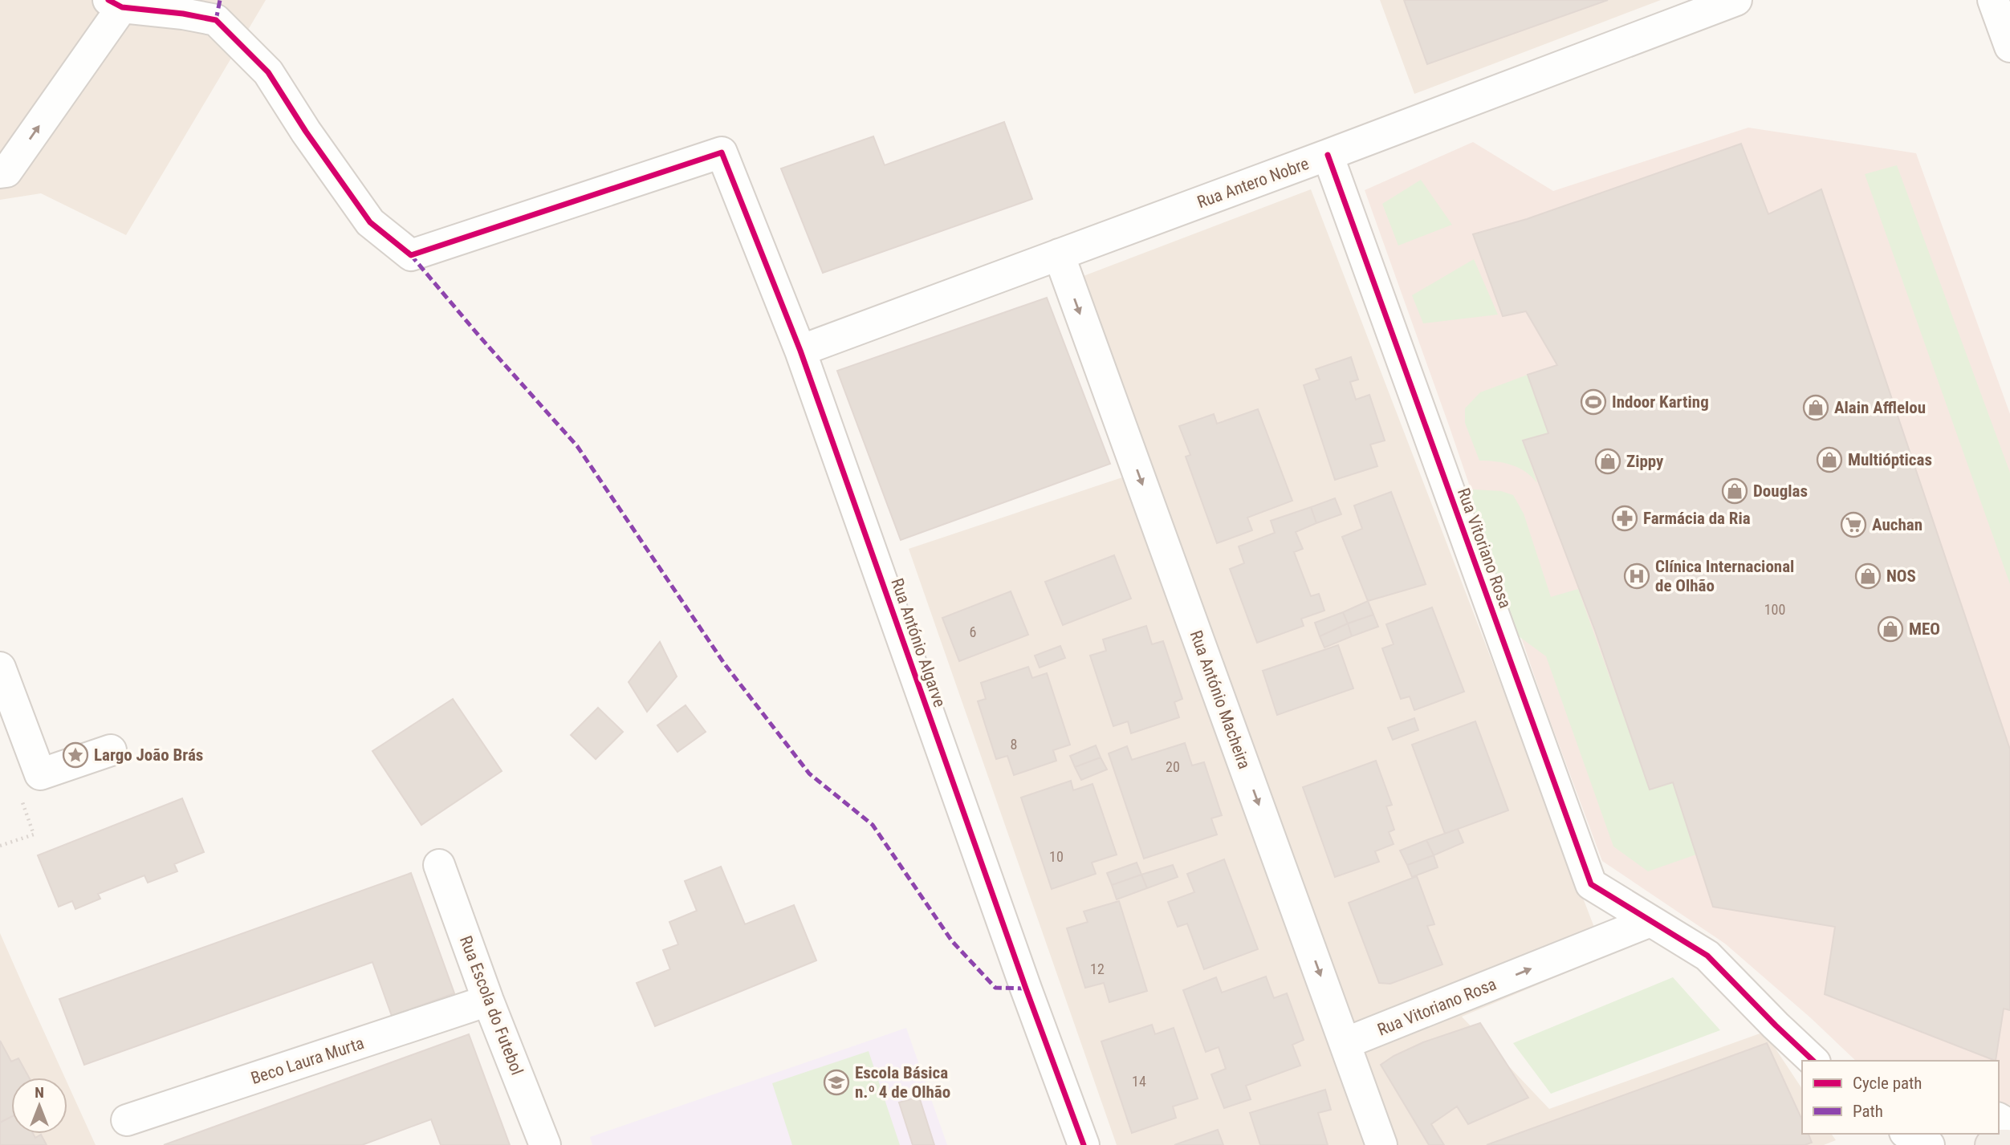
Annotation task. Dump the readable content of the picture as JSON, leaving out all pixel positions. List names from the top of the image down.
{
  "streets": {
    "street": [
      "Rua Antero Nobre",
      "Rua Vitoriano Rosa",
      "Rua António Algarve",
      "Rua António Macheira",
      "Rua Escola do Futebol",
      "Beco Laura Murta"
    ]
  },
  "crossings": [
    ["Rua Antero Nobre", "Rua Vitoriano Rosa"],
    ["Rua Antero Nobre", "Rua António Algarve"],
    ["Rua Antero Nobre", "Rua António Macheira"],
    ["Rua Vitoriano Rosa", "Rua António Macheira"],
    ["Rua Escola do Futebol", "Beco Laura Murta"]
  ],
  "one_way": ["Rua António Macheira"],
  "places": {
    "sports": ["Indoor Karting"],
    "shop": [
      "Alain Afflelou",
      "Multiópticas",
      "Zippy",
      "Douglas",
      "NOS",
      "MEO"
    ],
    "pharmacy": ["Farmácia da Ria"],
    "supermarket": ["Auchan"],
    "hospital": ["Clínica Internacional de Olhão"],
    "place": ["Largo João Brás"],
    "school or university": ["Escola Básica n.º 4 de Olhão"]
  },
  "house_numbers": [
    "100",
    "6",
    "8",
    "20",
    "10",
    "12",
    "14"
  ],
  "legend": ["Cycle path", "Path"],
  "north": "top"
}
